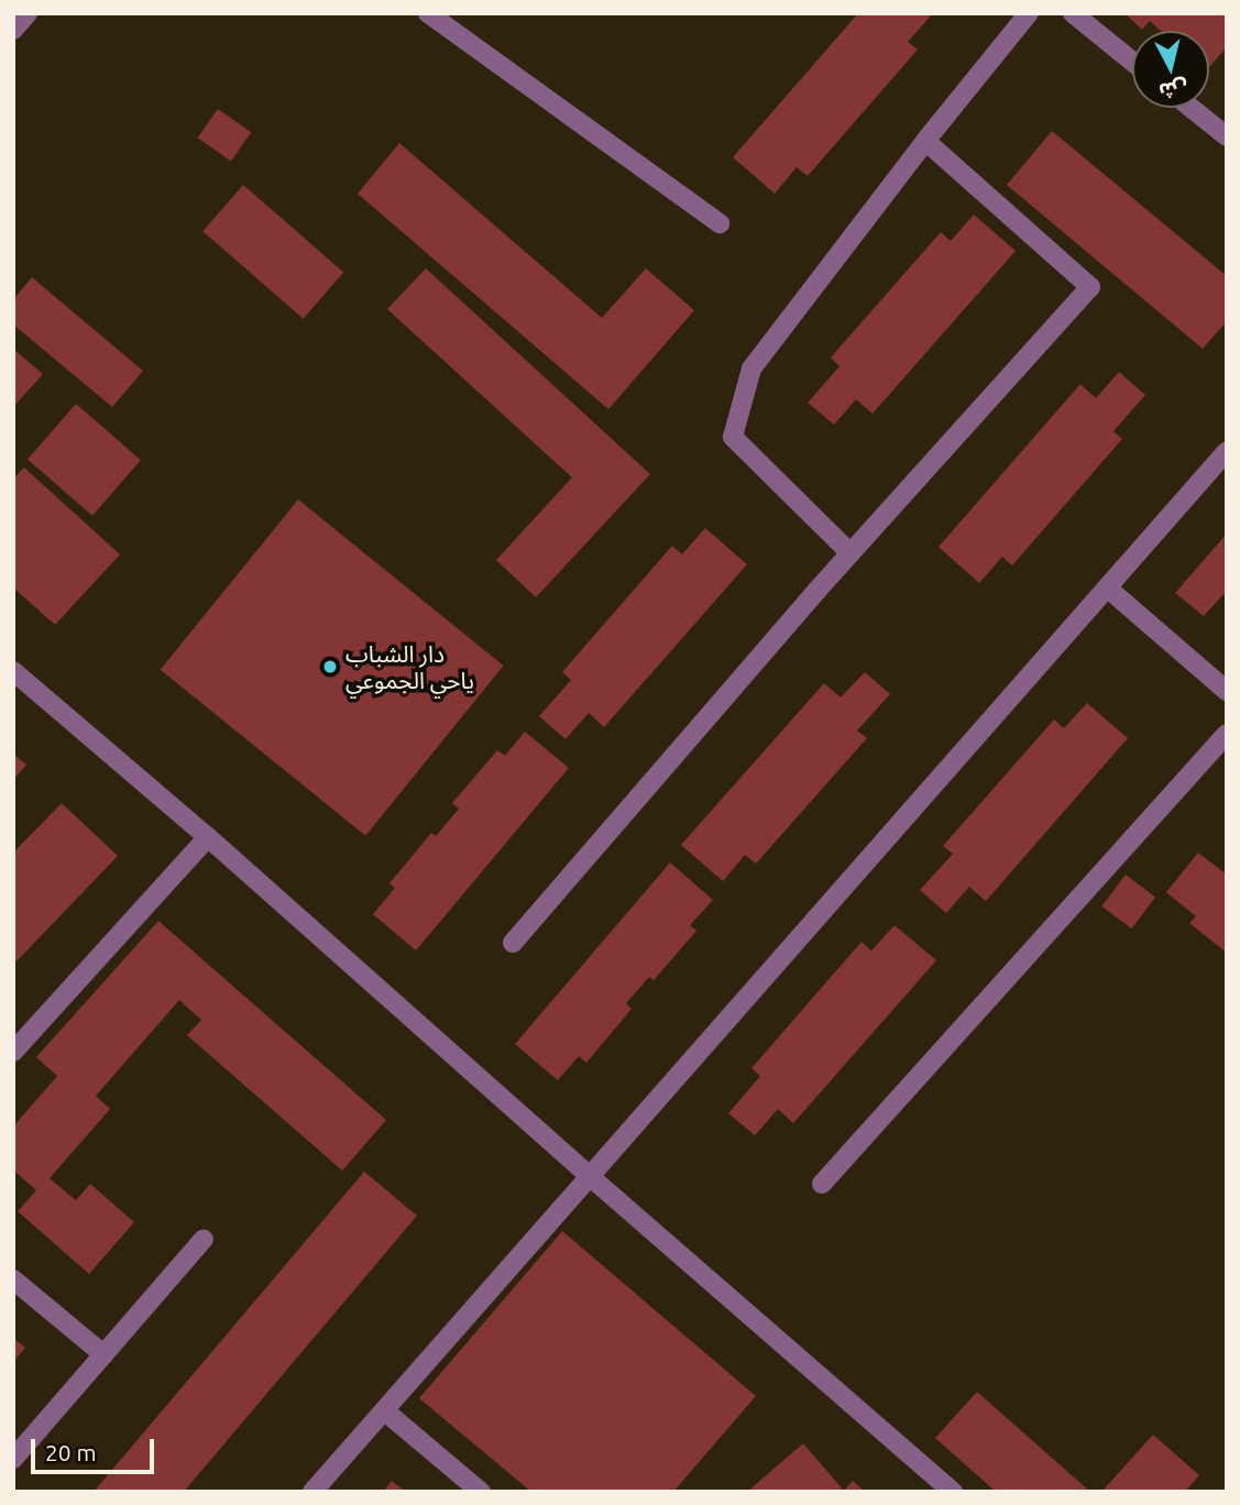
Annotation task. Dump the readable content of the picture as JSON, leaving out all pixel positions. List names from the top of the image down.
{
  "places": ["دار الشباب ياحي الجموعي"],
  "scale_bar": "20 m",
  "north": "bottom"
}
